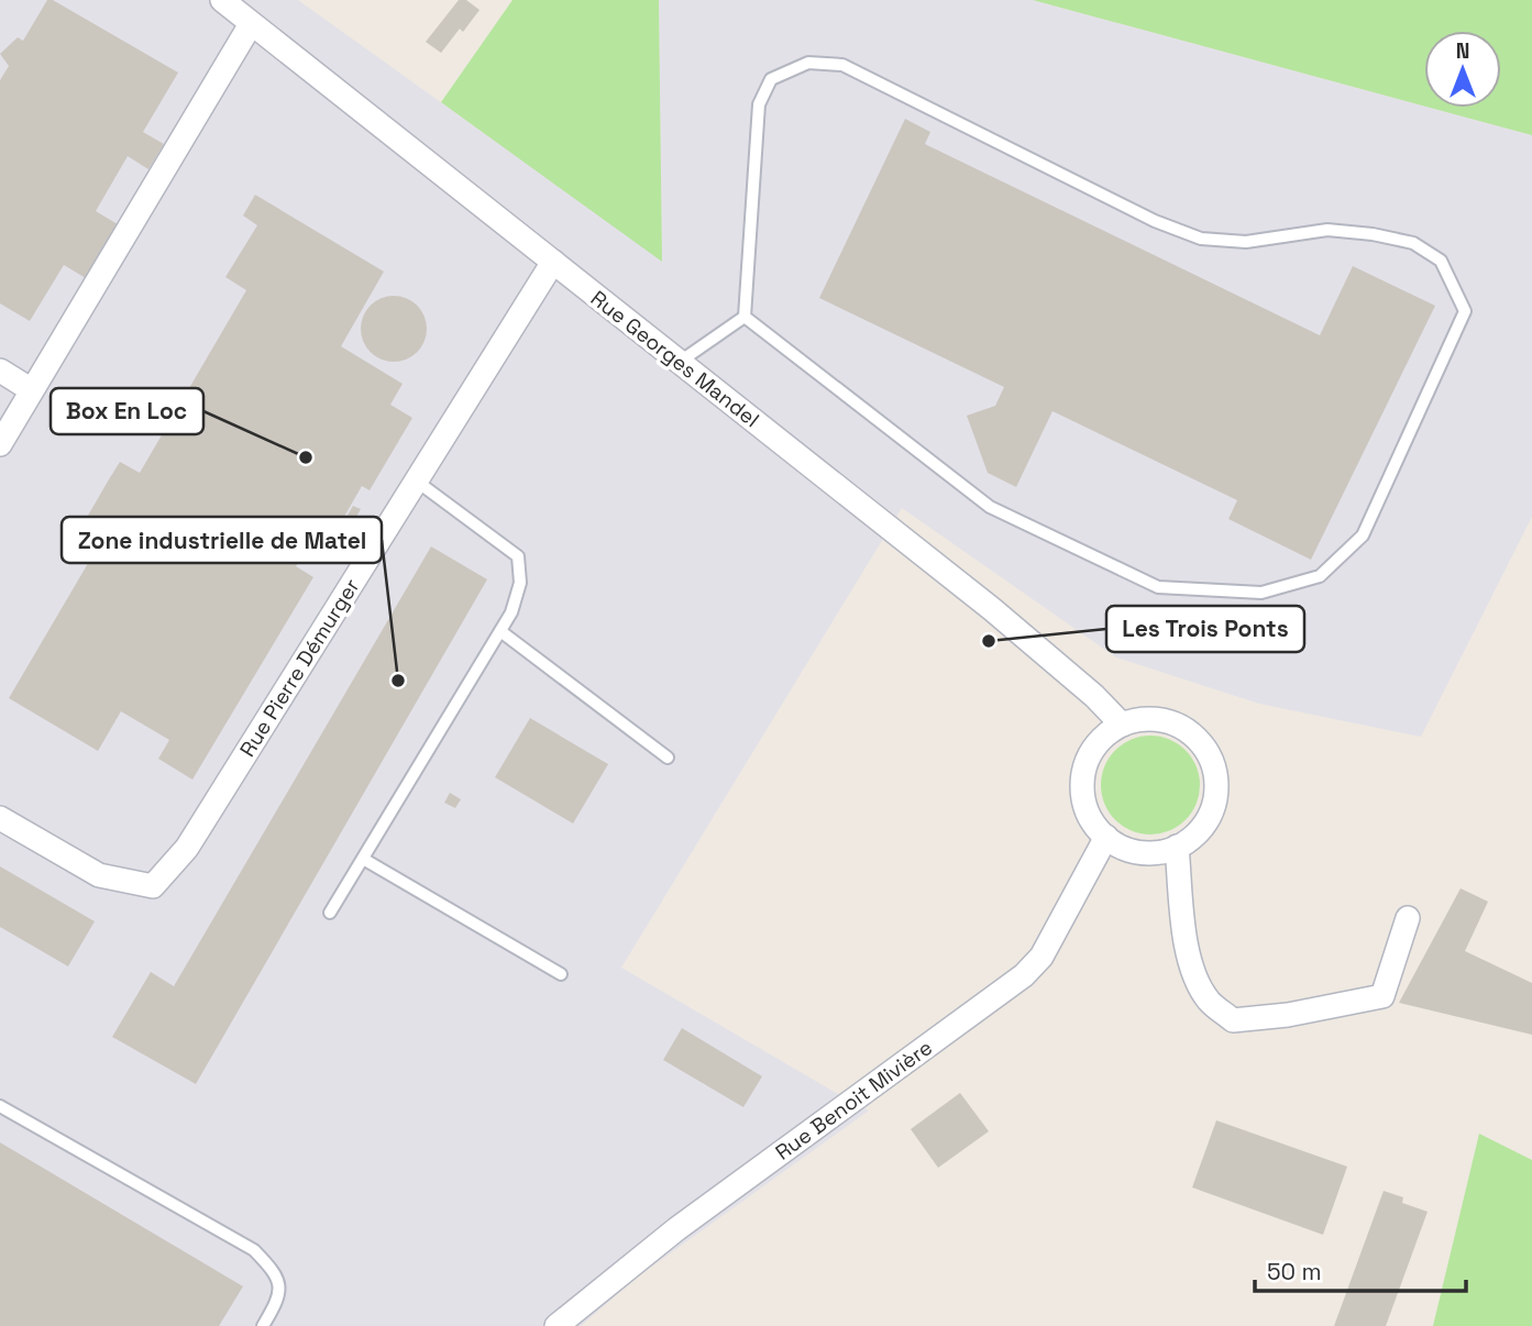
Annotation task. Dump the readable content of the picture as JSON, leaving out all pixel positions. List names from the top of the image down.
{
  "streets": {
    "street": ["Rue Georges Mandel", "Rue Pierre Démurger", "Rue Benoit Mivière"]
  },
  "crossings": [
    ["Rue Georges Mandel", "Rue Pierre Démurger"],
    ["Rue Georges Mandel", "Rue Benoit Mivière"]
  ],
  "places": ["Box En Loc", "Les Trois Ponts", "Zone industrielle de Matel"],
  "scale_bar": "50 m",
  "north": "top"
}
